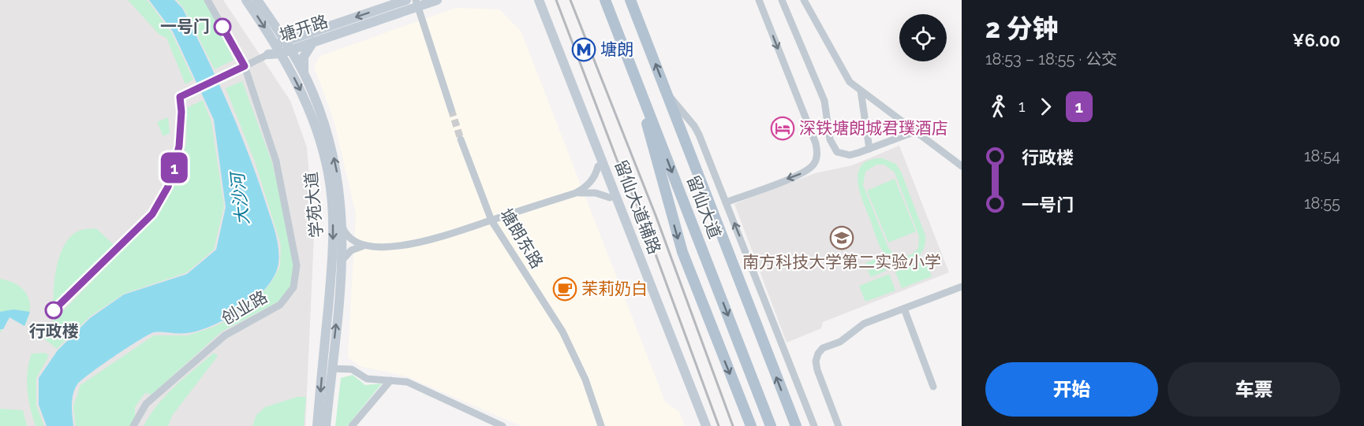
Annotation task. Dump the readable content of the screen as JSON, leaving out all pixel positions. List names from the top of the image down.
{
  "streets": {
    "main road": [
      "塘开路",
      "学苑大道",
      "留仙大道辅路",
      "留仙大道"
    ],
    "street": ["塘朗东路", "创业路"]
  },
  "crossings": [
    ["塘开路", "学苑大道"]
  ],
  "water": ["大沙河"],
  "places": {
    "other": ["一号门", "行政楼"],
    "metro station": ["塘朗"],
    "hotel": ["深铁塘朗城君璞酒店"],
    "school or university": ["南方科技大学第二实验小学"],
    "cafe": ["茉莉奶白"]
  },
  "lines": ["bus line 1"],
  "page": {
    "on_map": "1",
    "heading": ["2 分钟", "18:53 – 18:55 · 公交", "¥6.00"],
    "legs": ["1", "1"],
    "list": [
      {
        "name": "行政楼",
        "value": "18:54"
      },
      {
        "name": "一号门",
        "value": "18:55"
      }
    ],
    "buttons": ["开始", "车票"]
  }
}
